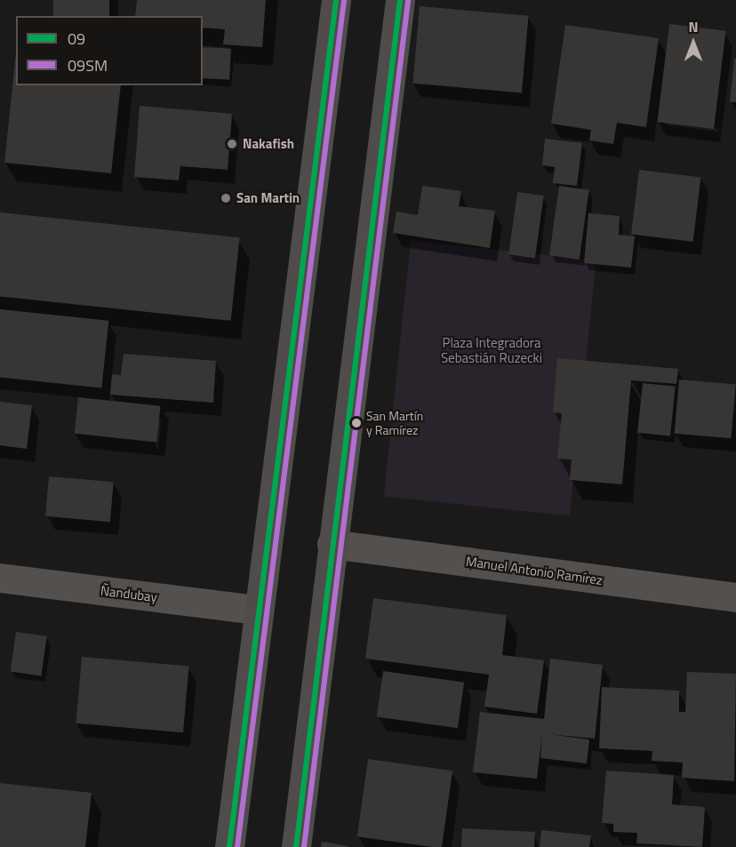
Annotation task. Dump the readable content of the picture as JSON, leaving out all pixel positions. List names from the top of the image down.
{
  "streets": {
    "street": ["Manuel Antonio Ramírez", "Ñandubay"]
  },
  "parks": ["Plaza Integradora Sebastián Ruzecki"],
  "places": ["Nakafish", "San Martin", "San Martín y Ramírez"],
  "lines": ["transit line 09", "transit line 09SM"],
  "legend": ["09", "09SM"],
  "north": "top"
}
